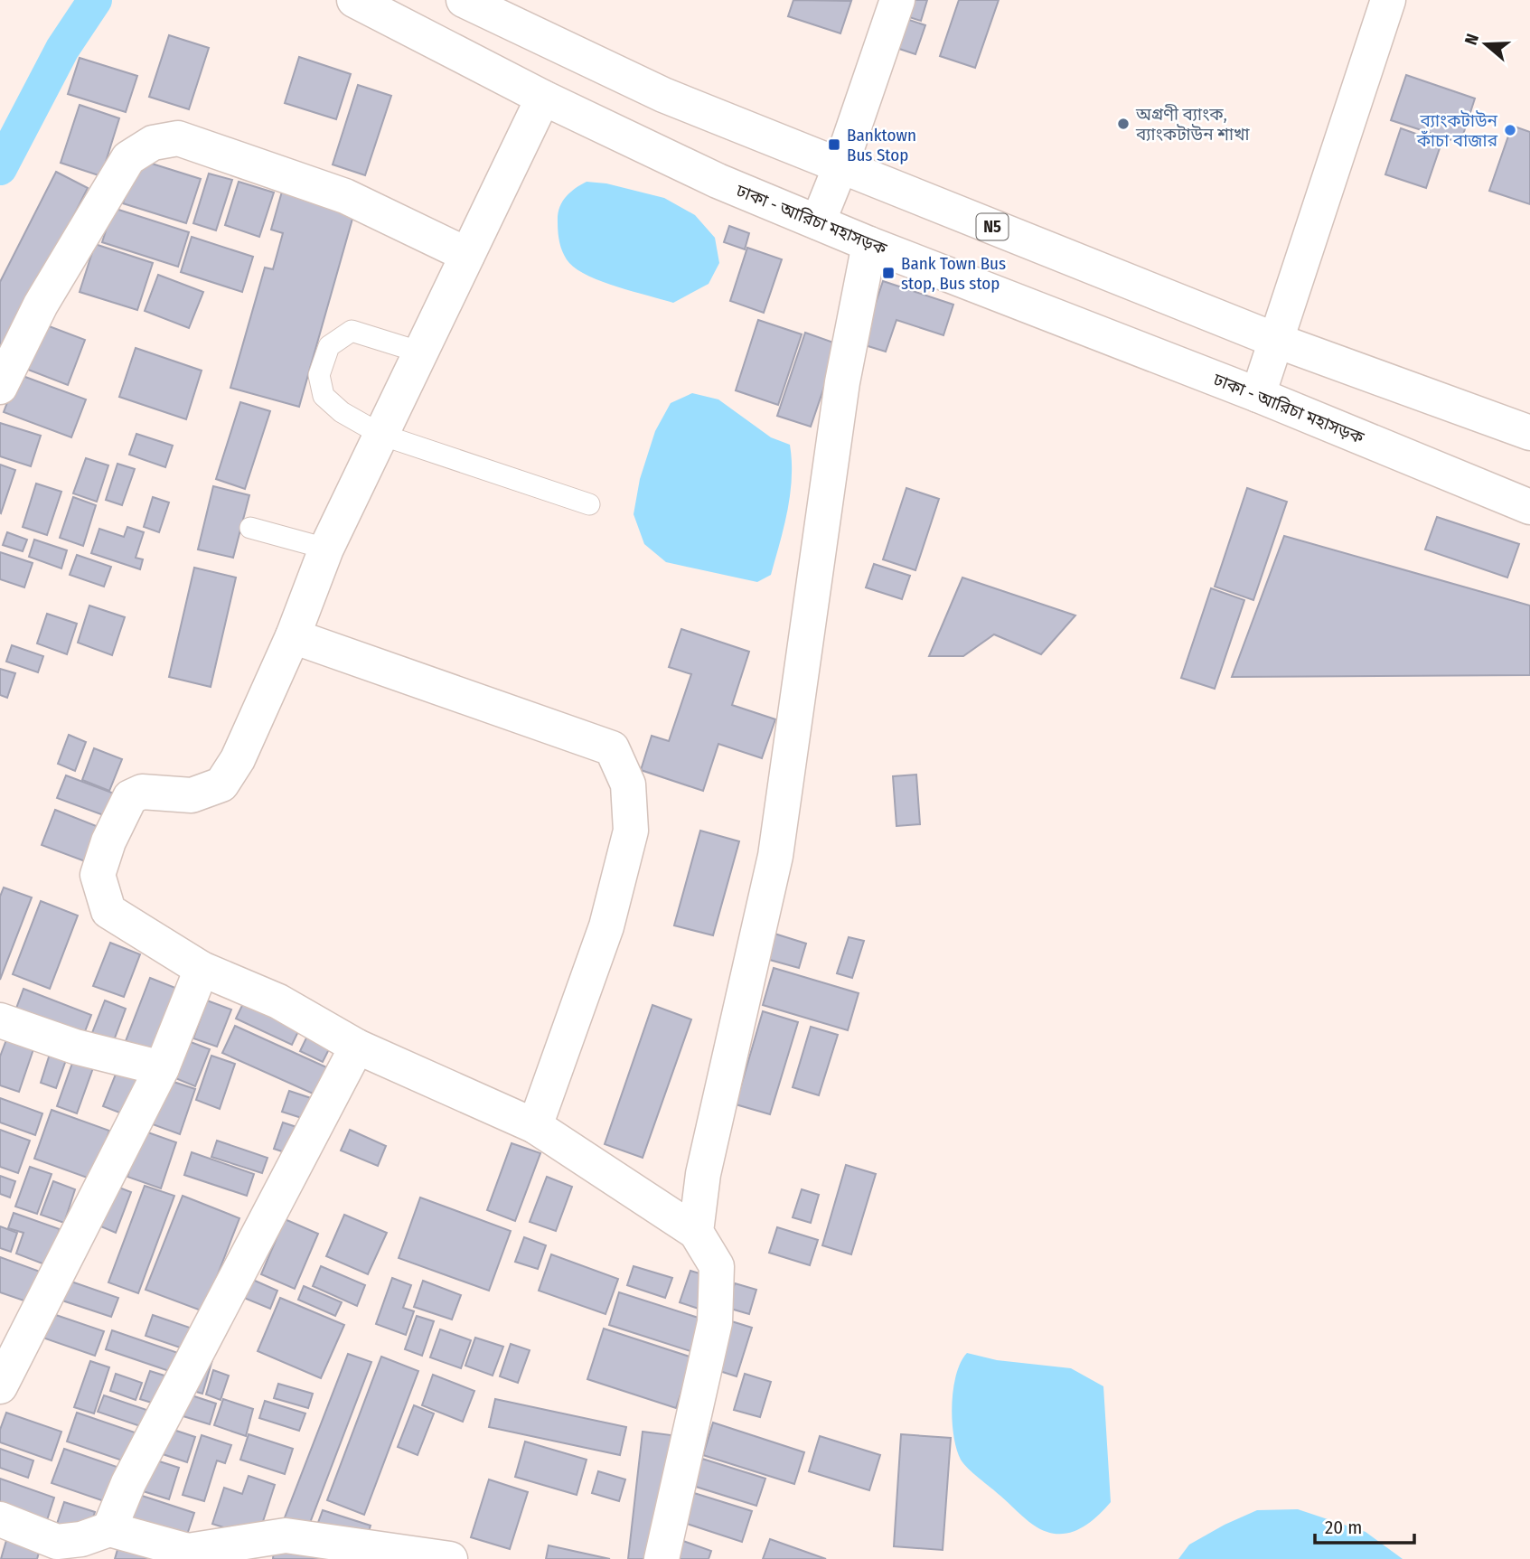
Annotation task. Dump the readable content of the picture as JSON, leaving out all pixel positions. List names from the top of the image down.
{
  "streets": {
    "main road": ["ঢাকা - আরিচা মহাসড়ক", "N5"]
  },
  "places": {
    "other": ["অগ্রণী ব্যাংক, ব্যাংকটাউন শাখা", "ব্যাংকটাউন কাঁচা বাজার"],
    "transit": ["Banktown Bus Stop", "Bank Town Bus stop, Bus stop"]
  },
  "scale_bar": "20 m",
  "north": "left"
}
